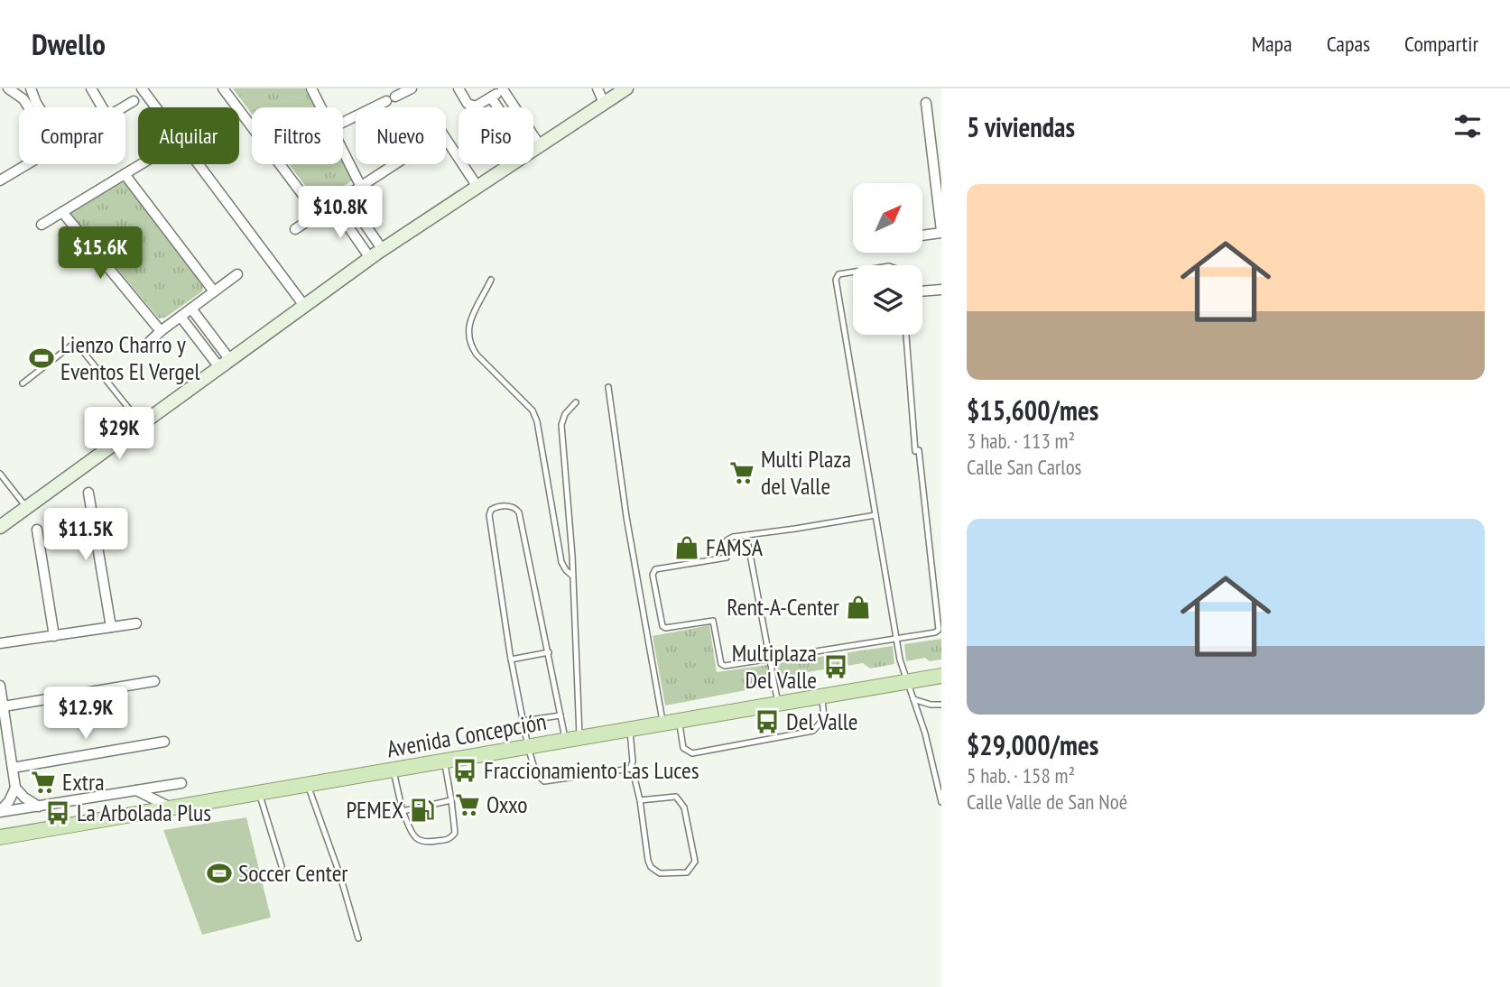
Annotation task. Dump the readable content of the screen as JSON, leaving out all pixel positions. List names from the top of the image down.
{
  "streets": {
    "main road": ["Avenida Concepción"]
  },
  "places": {
    "sports": ["Lienzo Charro y Eventos El Vergel", "Soccer Center"],
    "supermarket": ["Multi Plaza del Valle", "Extra", "Oxxo"],
    "shop": ["FAMSA", "Rent-A-Center"],
    "bus stop": [
      "Multiplaza Del Valle",
      "Del Valle",
      "Fraccionamiento Las Luces",
      "La Arbolada Plus"
    ],
    "fuel station": ["PEMEX"]
  },
  "north": "top right",
  "page": {
    "header": "Dwello",
    "nav": ["Mapa", "Capas", "Compartir"],
    "heading": "5 viviendas",
    "chip": [
      "Comprar",
      "Alquilar",
      "Filtros",
      "Nuevo",
      "Piso"
    ],
    "list": [
      {
        "name": "$15,600/mes",
        "note": "3 hab. · 113 m² · Calle San Carlos"
      },
      {
        "name": "$29,000/mes",
        "note": "5 hab. · 158 m² · Calle Valle de San Noé"
      }
    ],
    "price": [
      "$10.8K",
      "$15.6K",
      "$29K",
      "$11.5K",
      "$12.9K"
    ]
  }
}
